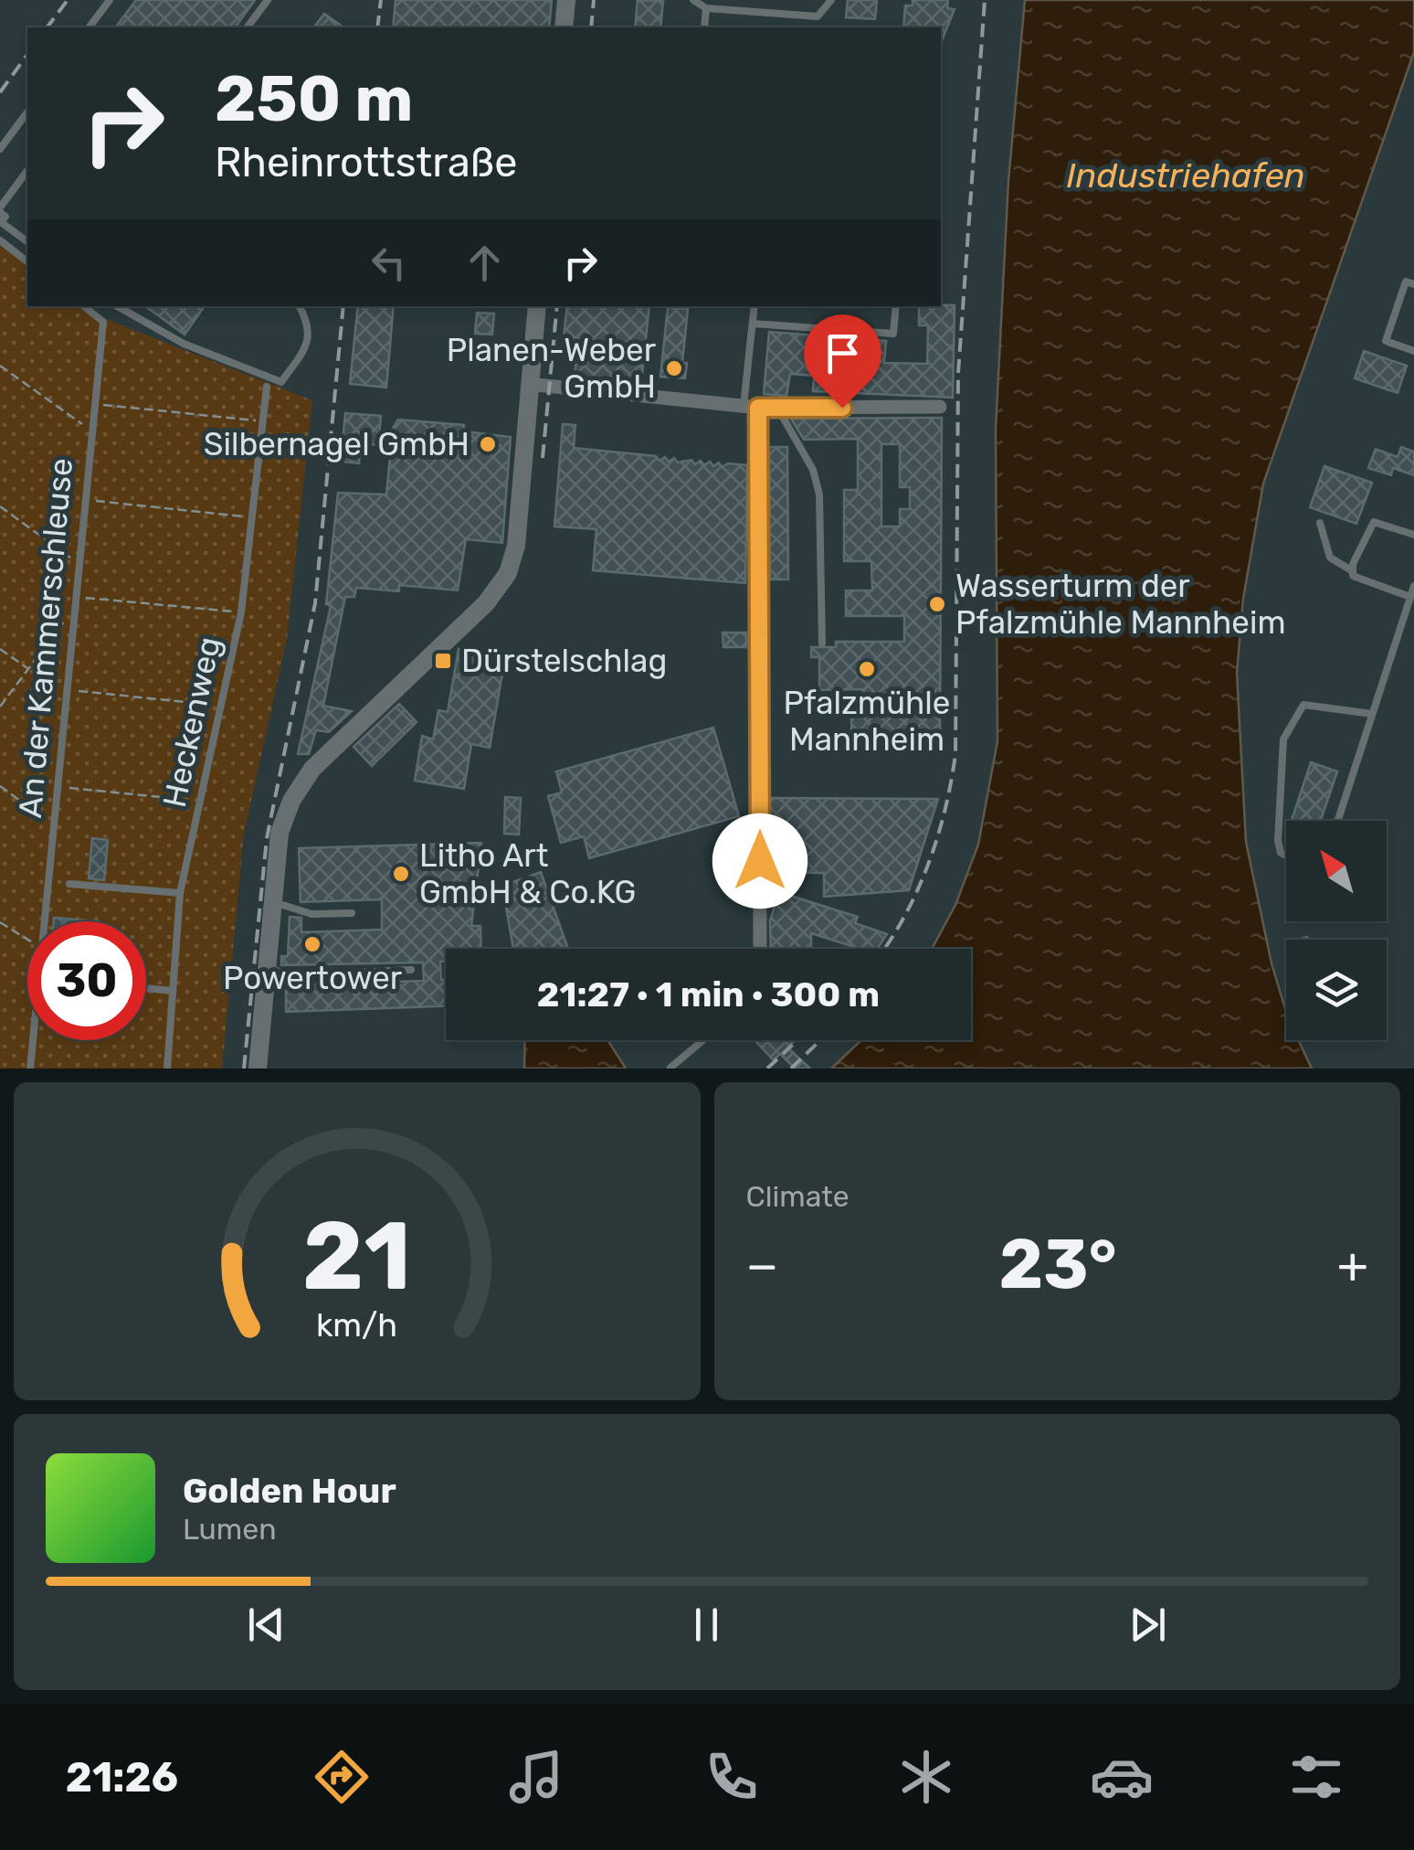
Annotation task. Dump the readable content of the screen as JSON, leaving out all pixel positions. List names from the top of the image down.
{
  "streets": {
    "lane": ["An der Kammerschleuse", "Heckenweg"]
  },
  "water": ["Industriehafen"],
  "places": {
    "other": [
      "Planen-Weber GmbH",
      "Silbernagel GmbH",
      "Wasserturm der Pfalzmühle Mannheim",
      "Pfalzmühle Mannheim",
      "Litho Art GmbH & Co.KG",
      "Powertower"
    ],
    "transit": ["Dürstelschlag"]
  },
  "north": "top left",
  "page": {
    "turn": ["250 m", "Rheinrottstraße"],
    "limit": "30",
    "trip": "21:27 · 1 min · 300 m",
    "tile": "Climate",
    "heat": ["−", "23°", "+"],
    "song": ["Golden Hour", "Lumen"],
    "tabs": "21:26",
    "gauge": ["21", "km/h"]
  }
}
